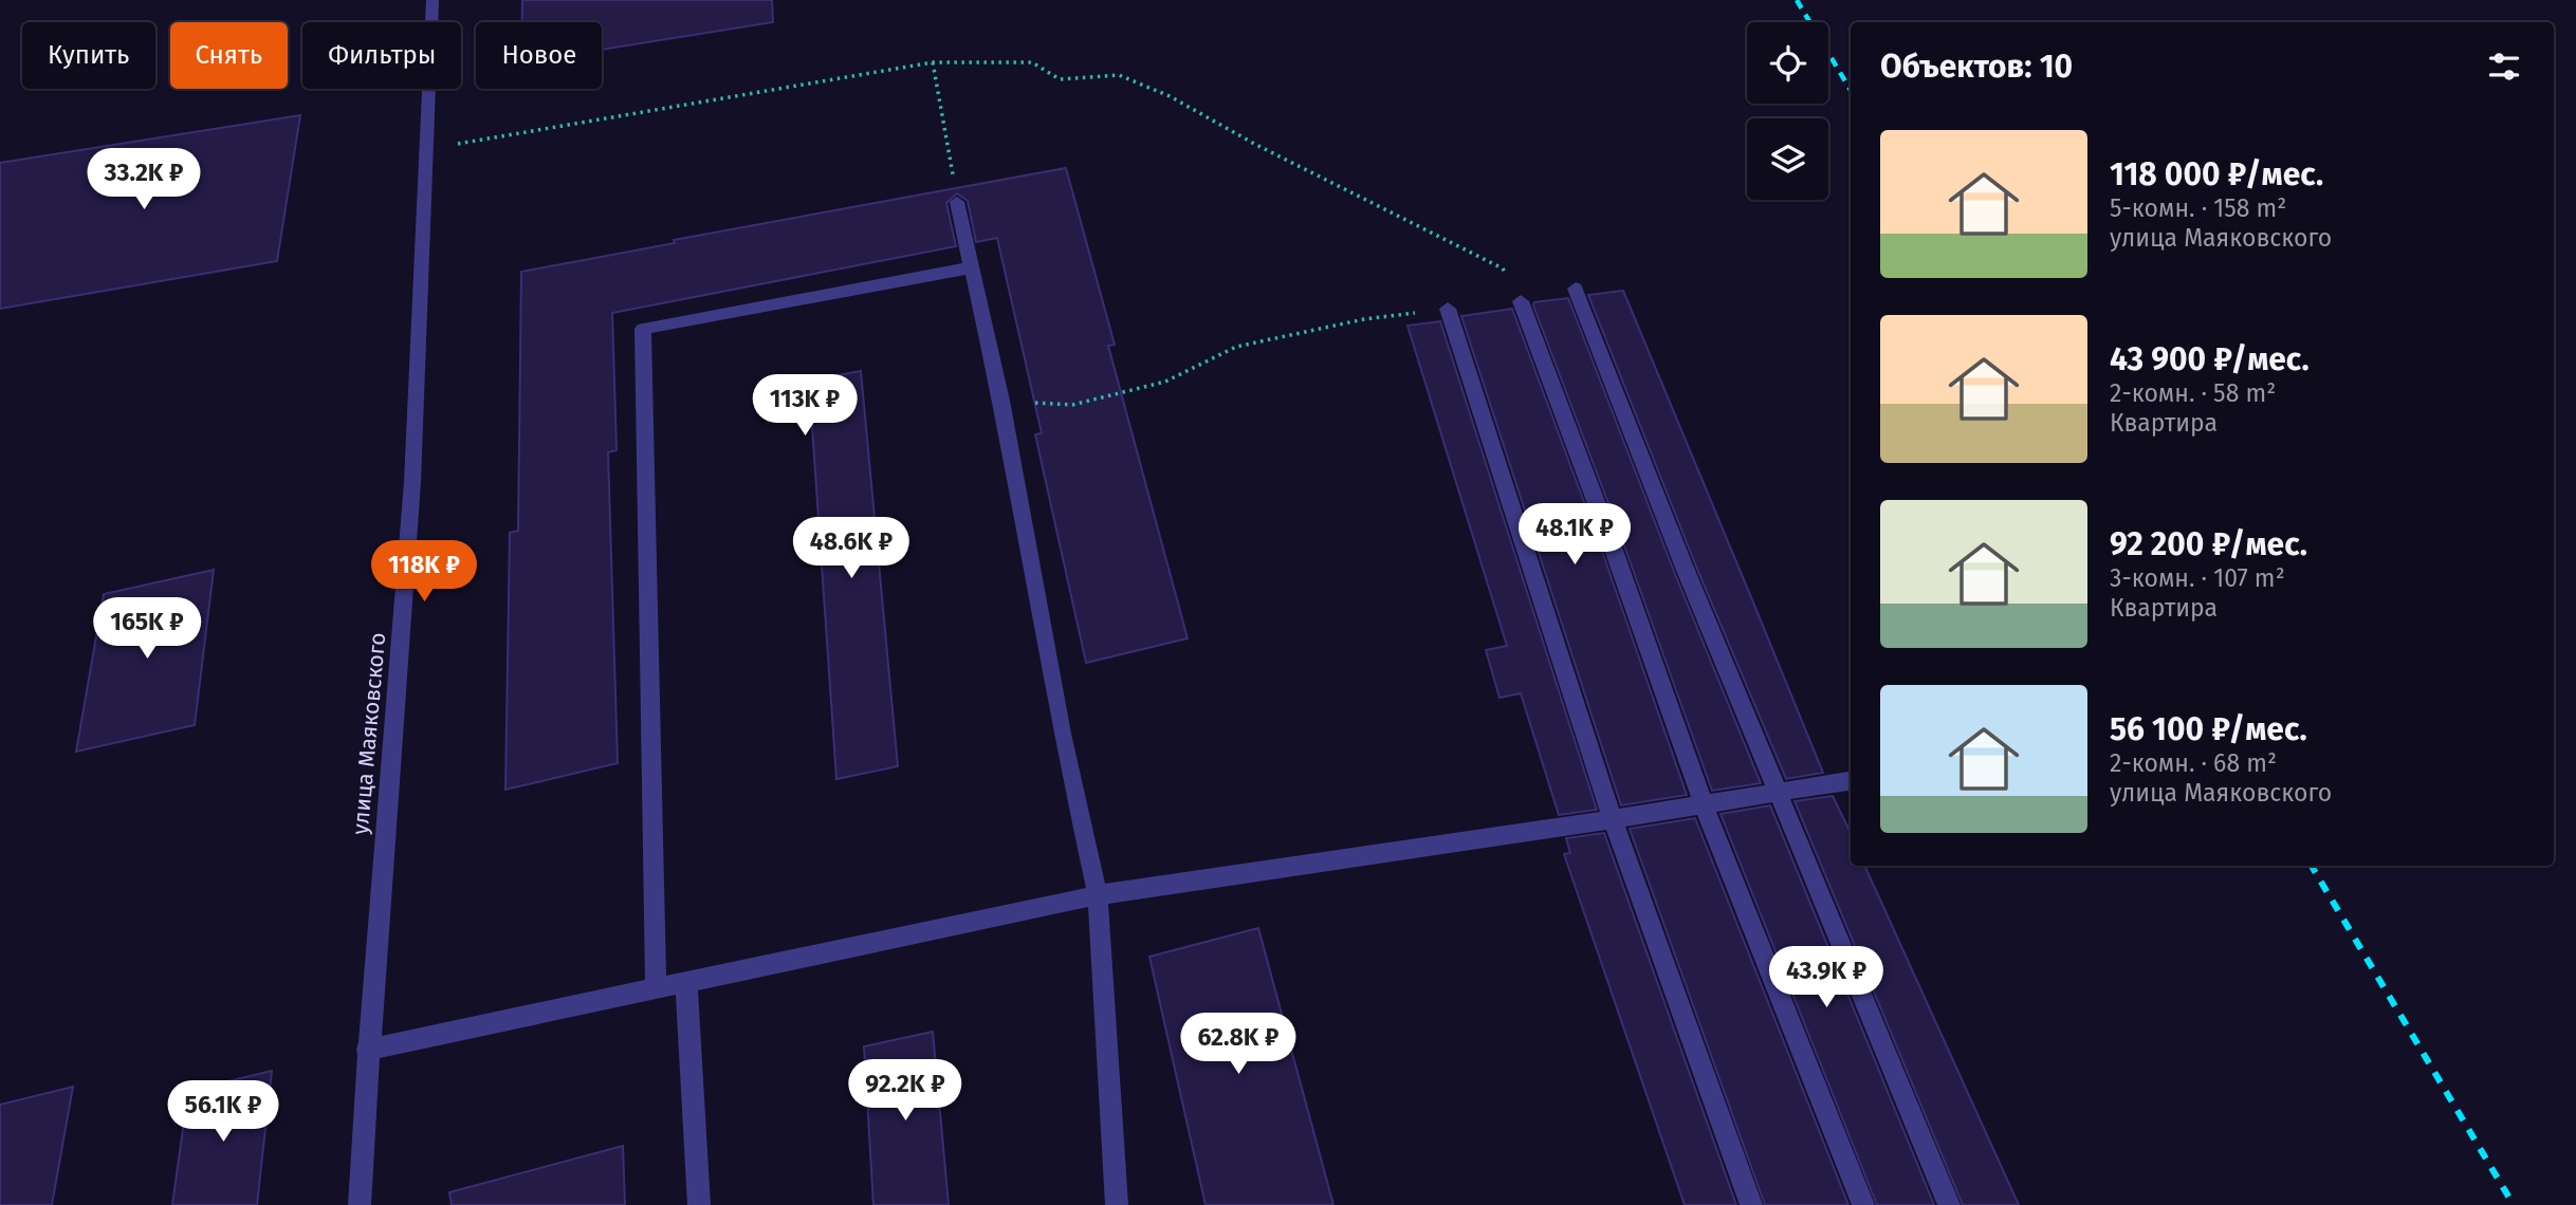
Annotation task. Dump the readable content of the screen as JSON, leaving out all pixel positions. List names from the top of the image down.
{
  "streets": {
    "street": ["улица Маяковского"]
  },
  "page": {
    "chip": [
      "Купить",
      "Снять",
      "Фильтры",
      "Новое"
    ],
    "heading": "Объектов: 10",
    "list": [
      {
        "name": "118 000 ₽/мес.",
        "note": "5-комн. · 158 m² · улица Маяковского"
      },
      {
        "name": "43 900 ₽/мес.",
        "note": "2-комн. · 58 m² · Квартира"
      },
      {
        "name": "92 200 ₽/мес.",
        "note": "3-комн. · 107 m² · Квартира"
      },
      {
        "name": "56 100 ₽/мес.",
        "note": "2-комн. · 68 m² · улица Маяковского"
      }
    ],
    "price": [
      "33.2K ₽",
      "113K ₽",
      "48.1K ₽",
      "48.6K ₽",
      "118K ₽",
      "165K ₽",
      "43.9K ₽",
      "62.8K ₽",
      "92.2K ₽",
      "56.1K ₽"
    ]
  }
}
